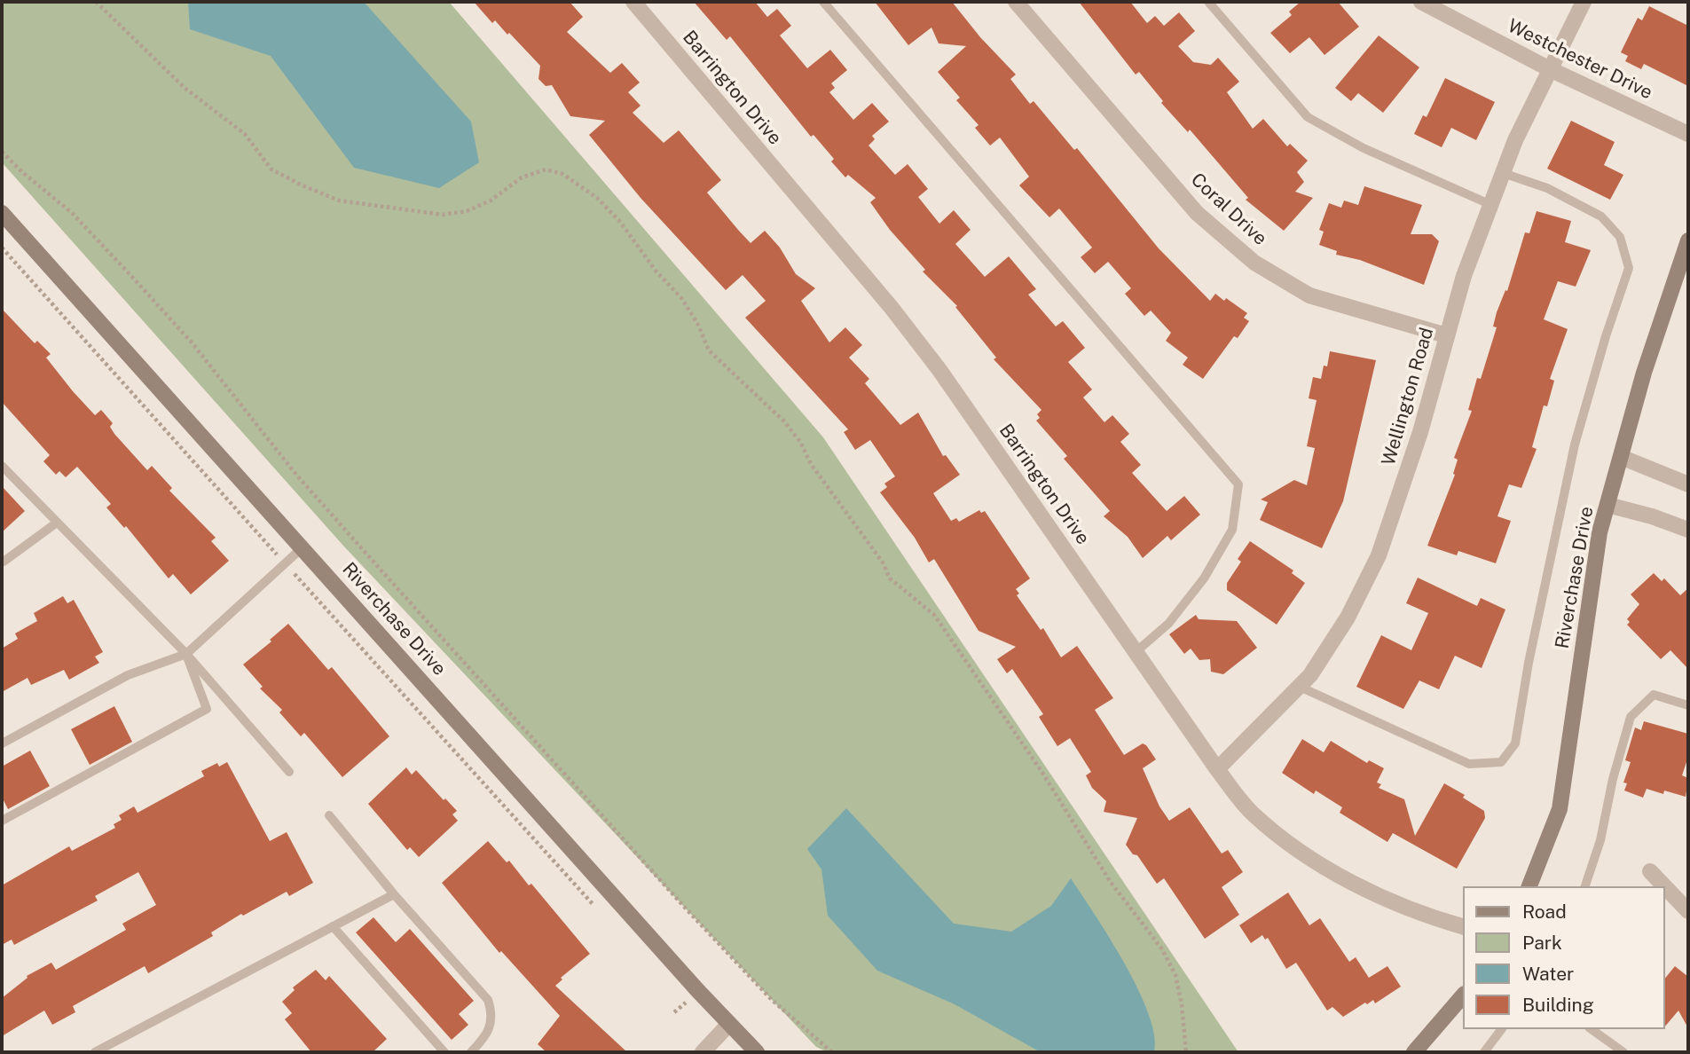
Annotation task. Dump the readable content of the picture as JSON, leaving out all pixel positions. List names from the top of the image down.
{
  "streets": {
    "street": [
      "Westchester Drive",
      "Barrington Drive",
      "Coral Drive",
      "Wellington Road",
      "Riverchase Drive"
    ]
  },
  "crossings": [
    ["Westchester Drive", "Wellington Road"],
    ["Barrington Drive", "Wellington Road"],
    ["Coral Drive", "Wellington Road"]
  ],
  "legend": [
    "Road",
    "Park",
    "Water",
    "Building"
  ]
}
